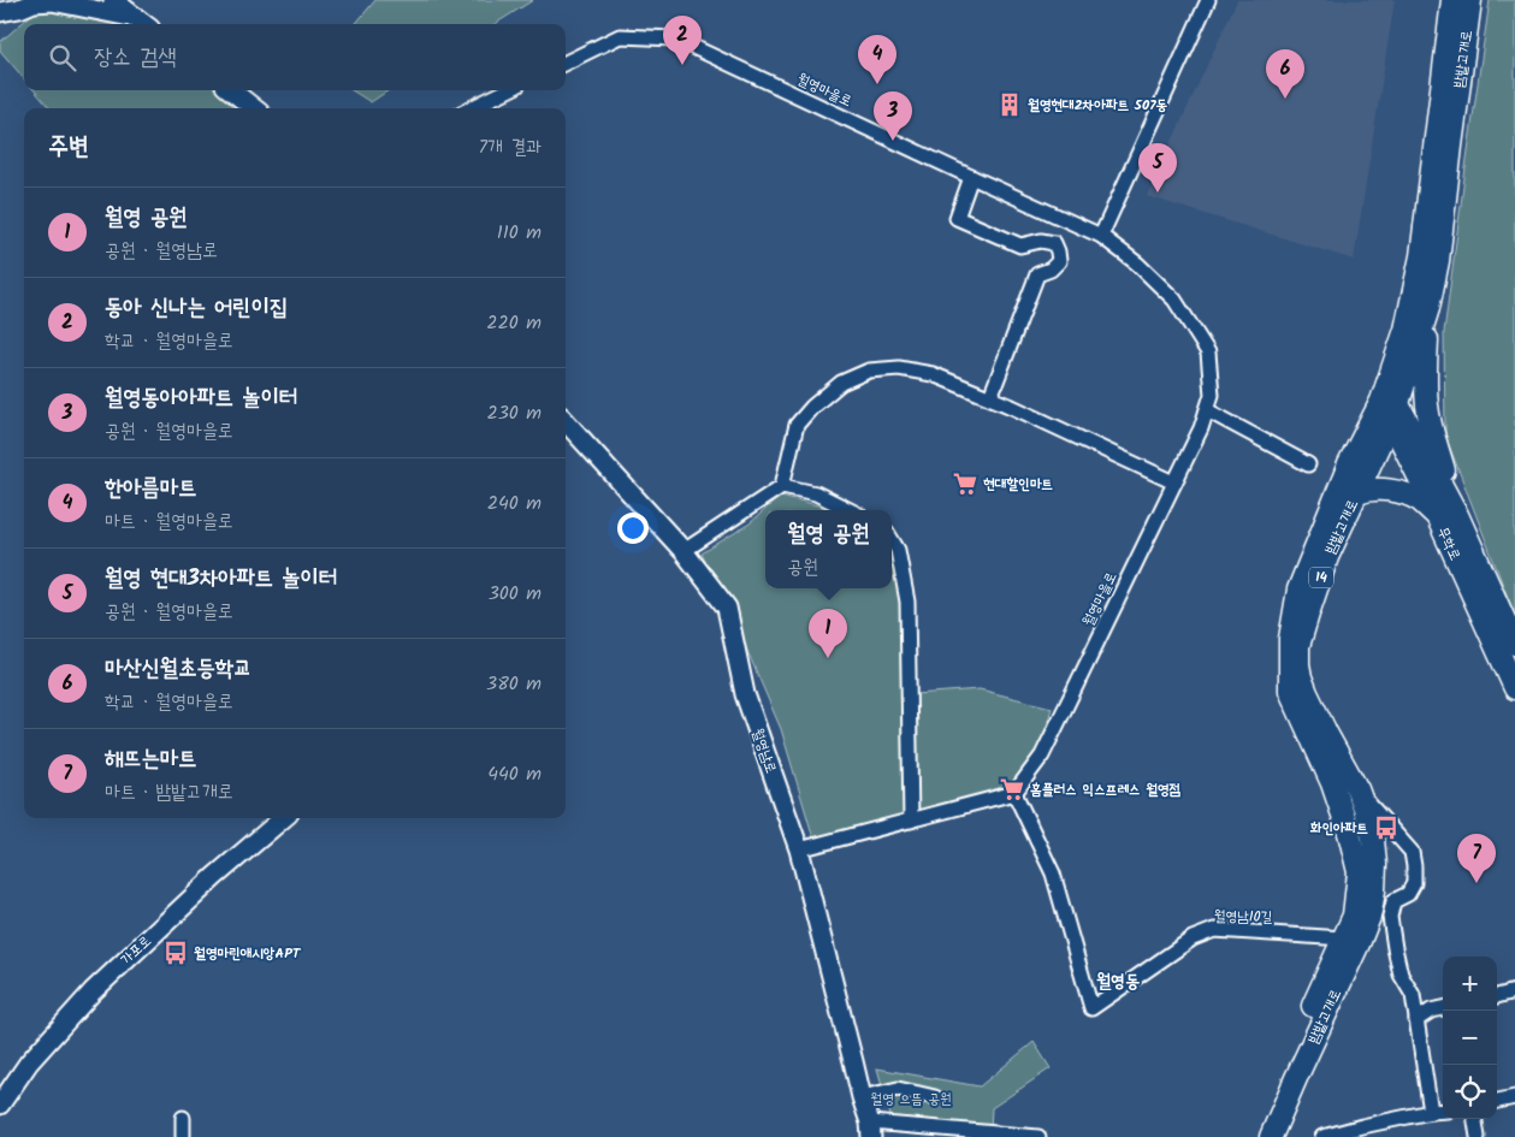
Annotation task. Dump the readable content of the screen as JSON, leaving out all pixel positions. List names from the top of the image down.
{
  "streets": {
    "main road": [
      "밤밭고개로",
      "무학로",
      "14",
      "월영남로",
      "가포로"
    ],
    "street": ["월영마을로", "월영남10길"]
  },
  "crossings": [
    ["밤밭고개로", "무학로"],
    ["밤밭고개로", "월영남10길"],
    ["월영마을로", "월영남10길"]
  ],
  "districts": ["월영동"],
  "parks": ["월영 으뜸 공원"],
  "places": {
    "building": ["월영현대2차아파트 507동"],
    "supermarket": ["현대할인마트", "홈플러스 익스프레스 월영점"],
    "bus stop": ["화인아파트", "월영마린애시앙APT"]
  },
  "page": {
    "pins": [
      "2",
      "4",
      "6",
      "3",
      "5",
      "1",
      "7"
    ],
    "search": "장소 검색",
    "heading": ["주변", "7개 결과"],
    "list": [
      {
        "mark": "1",
        "name": "월영 공원",
        "note": "공원 · 월영남로",
        "value": "110 m"
      },
      {
        "mark": "2",
        "name": "동아 신나는 어린이집",
        "note": "학교 · 월영마을로",
        "value": "220 m"
      },
      {
        "mark": "3",
        "name": "월영동아아파트 놀이터",
        "note": "공원 · 월영마을로",
        "value": "230 m"
      },
      {
        "mark": "4",
        "name": "한아름마트",
        "note": "마트 · 월영마을로",
        "value": "240 m"
      },
      {
        "mark": "5",
        "name": "월영 현대3차아파트 놀이터",
        "note": "공원 · 월영마을로",
        "value": "300 m"
      },
      {
        "mark": "6",
        "name": "마산신월초등학교",
        "note": "학교 · 월영마을로",
        "value": "380 m"
      },
      {
        "mark": "7",
        "name": "해뜨는마트",
        "note": "마트 · 밤밭고개로",
        "value": "440 m"
      }
    ],
    "popup": ["월영 공원", "공원"],
    "map_buttons": ["+", "−"]
  }
}
